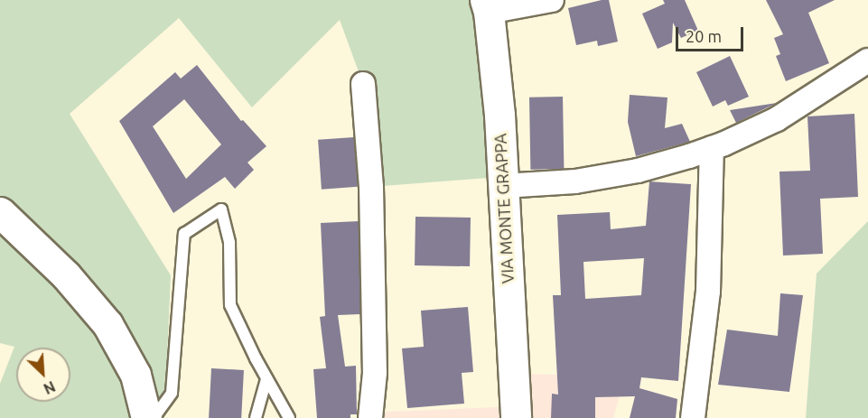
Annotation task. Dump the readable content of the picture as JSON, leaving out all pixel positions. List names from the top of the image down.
{
  "streets": {
    "street": ["VIA MONTE GRAPPA"]
  },
  "scale_bar": "20 m",
  "north": "bottom right"
}
